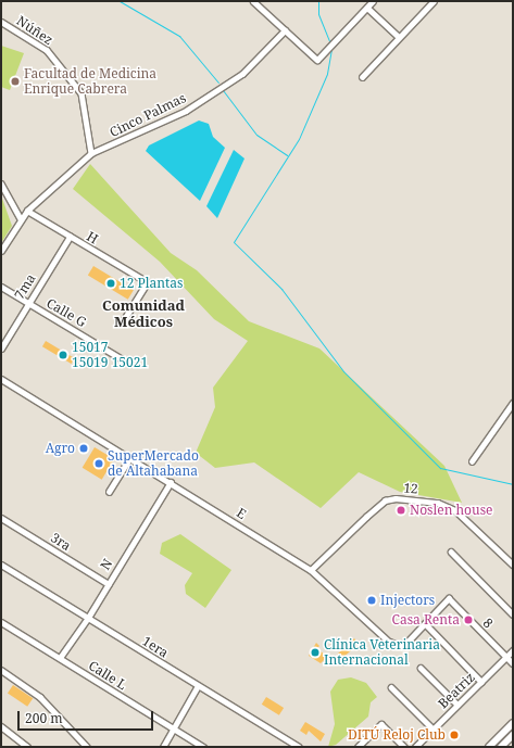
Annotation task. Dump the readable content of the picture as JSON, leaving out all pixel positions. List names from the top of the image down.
{
  "streets": {
    "street": [
      "Núñez",
      "Cinco Palmas",
      "H",
      "7ma",
      "Calle G",
      "12",
      "E",
      "3ra",
      "N",
      "8",
      "1era",
      "Calle L",
      "Beatriz"
    ]
  },
  "crossings": [
    ["Núñez", "Cinco Palmas"],
    ["Cinco Palmas", "H"],
    ["H", "7ma"],
    ["7ma", "Calle G"],
    ["12", "E"],
    ["E", "N"],
    ["E", "8"],
    ["3ra", "N"],
    ["N", "1era"],
    ["N", "Calle L"],
    ["8", "Beatriz"]
  ],
  "districts": ["Comunidad Médicos"],
  "places": [
    "Facultad de Medicina Enrique Cabrera",
    "12 Plantas",
    "15017 15019 15021",
    "Agro",
    "SuperMercado de Altahabana",
    "Noslen house",
    "Injectors",
    "Casa Renta",
    "Clínica Veterinaria Internacional",
    "DITÚ Reloj Club"
  ],
  "scale_bar": "200 m"
}
